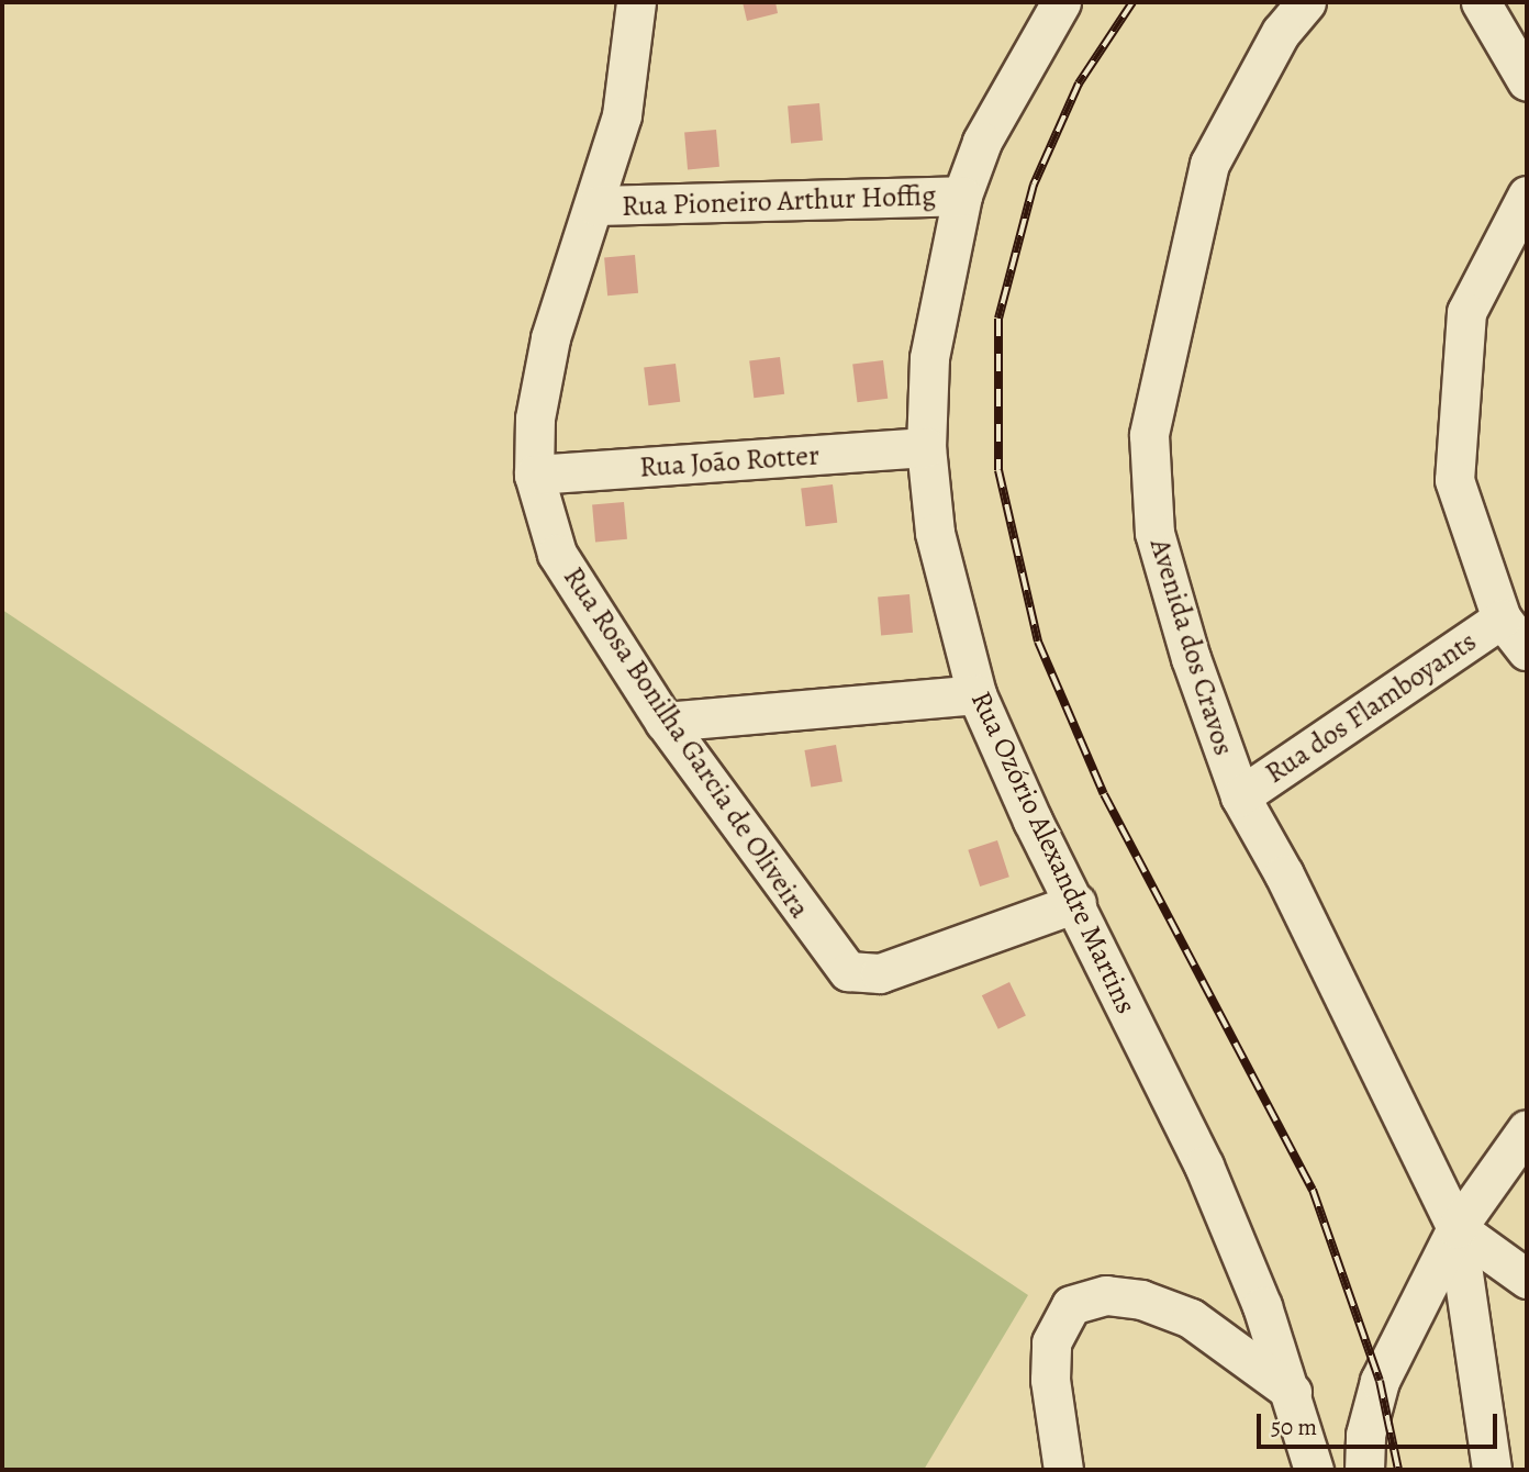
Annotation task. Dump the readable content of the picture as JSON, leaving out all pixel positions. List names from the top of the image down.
{
  "streets": {
    "street": [
      "Rua Pioneiro Arthur Hoffig",
      "Rua João Rotter",
      "Avenida dos Cravos",
      "Rua dos Flamboyants",
      "Rua Rosa Bonilha Garcia de Oliveira",
      "Rua Ozório Alexandre Martins"
    ]
  },
  "crossings": [
    ["Rua Pioneiro Arthur Hoffig", "Rua Rosa Bonilha Garcia de Oliveira"],
    ["Rua Pioneiro Arthur Hoffig", "Rua Ozório Alexandre Martins"],
    ["Rua João Rotter", "Rua Rosa Bonilha Garcia de Oliveira"],
    ["Rua João Rotter", "Rua Ozório Alexandre Martins"],
    ["Avenida dos Cravos", "Rua dos Flamboyants"],
    ["Rua Rosa Bonilha Garcia de Oliveira", "Rua Ozório Alexandre Martins"]
  ],
  "scale_bar": "50 m"
}
